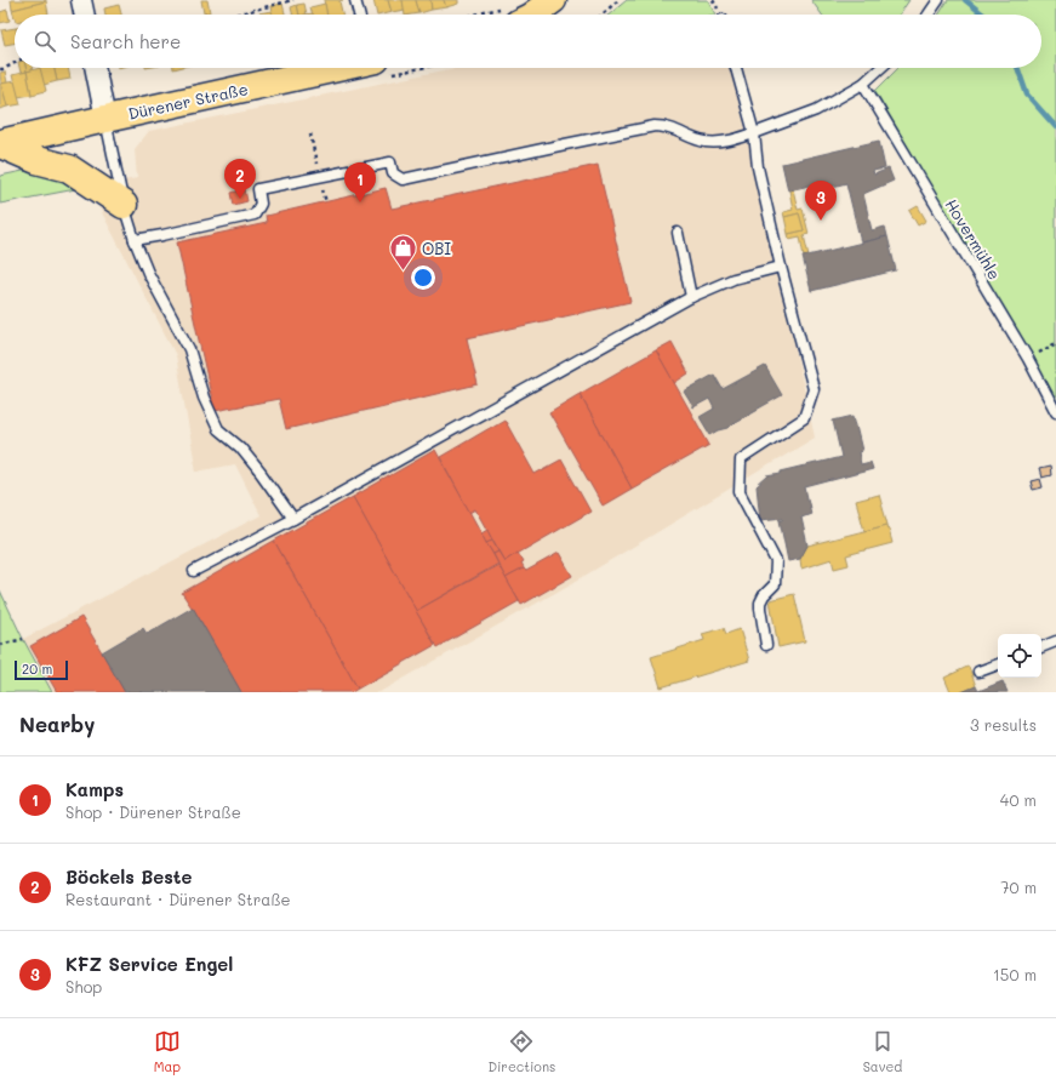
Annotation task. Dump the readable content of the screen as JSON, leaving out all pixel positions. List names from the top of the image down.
{
  "streets": {
    "main road": ["Dürener Straße"],
    "lane": ["Hovermühle"]
  },
  "places": {
    "shop": ["OBI"]
  },
  "scale_bar": "20 m",
  "page": {
    "search": "Search here",
    "pins": ["2", "1", "3"],
    "scale": "20 m",
    "heading": ["Nearby", "3 results"],
    "list": [
      {
        "mark": "1",
        "name": "Kamps",
        "note": "Shop · Dürener Straße",
        "value": "40 m"
      },
      {
        "mark": "2",
        "name": "Böckels Beste",
        "note": "Restaurant · Dürener Straße",
        "value": "70 m"
      },
      {
        "mark": "3",
        "name": "KFZ Service Engel",
        "note": "Shop",
        "value": "150 m"
      }
    ],
    "nav": ["Map", "Directions", "Saved"]
  }
}
